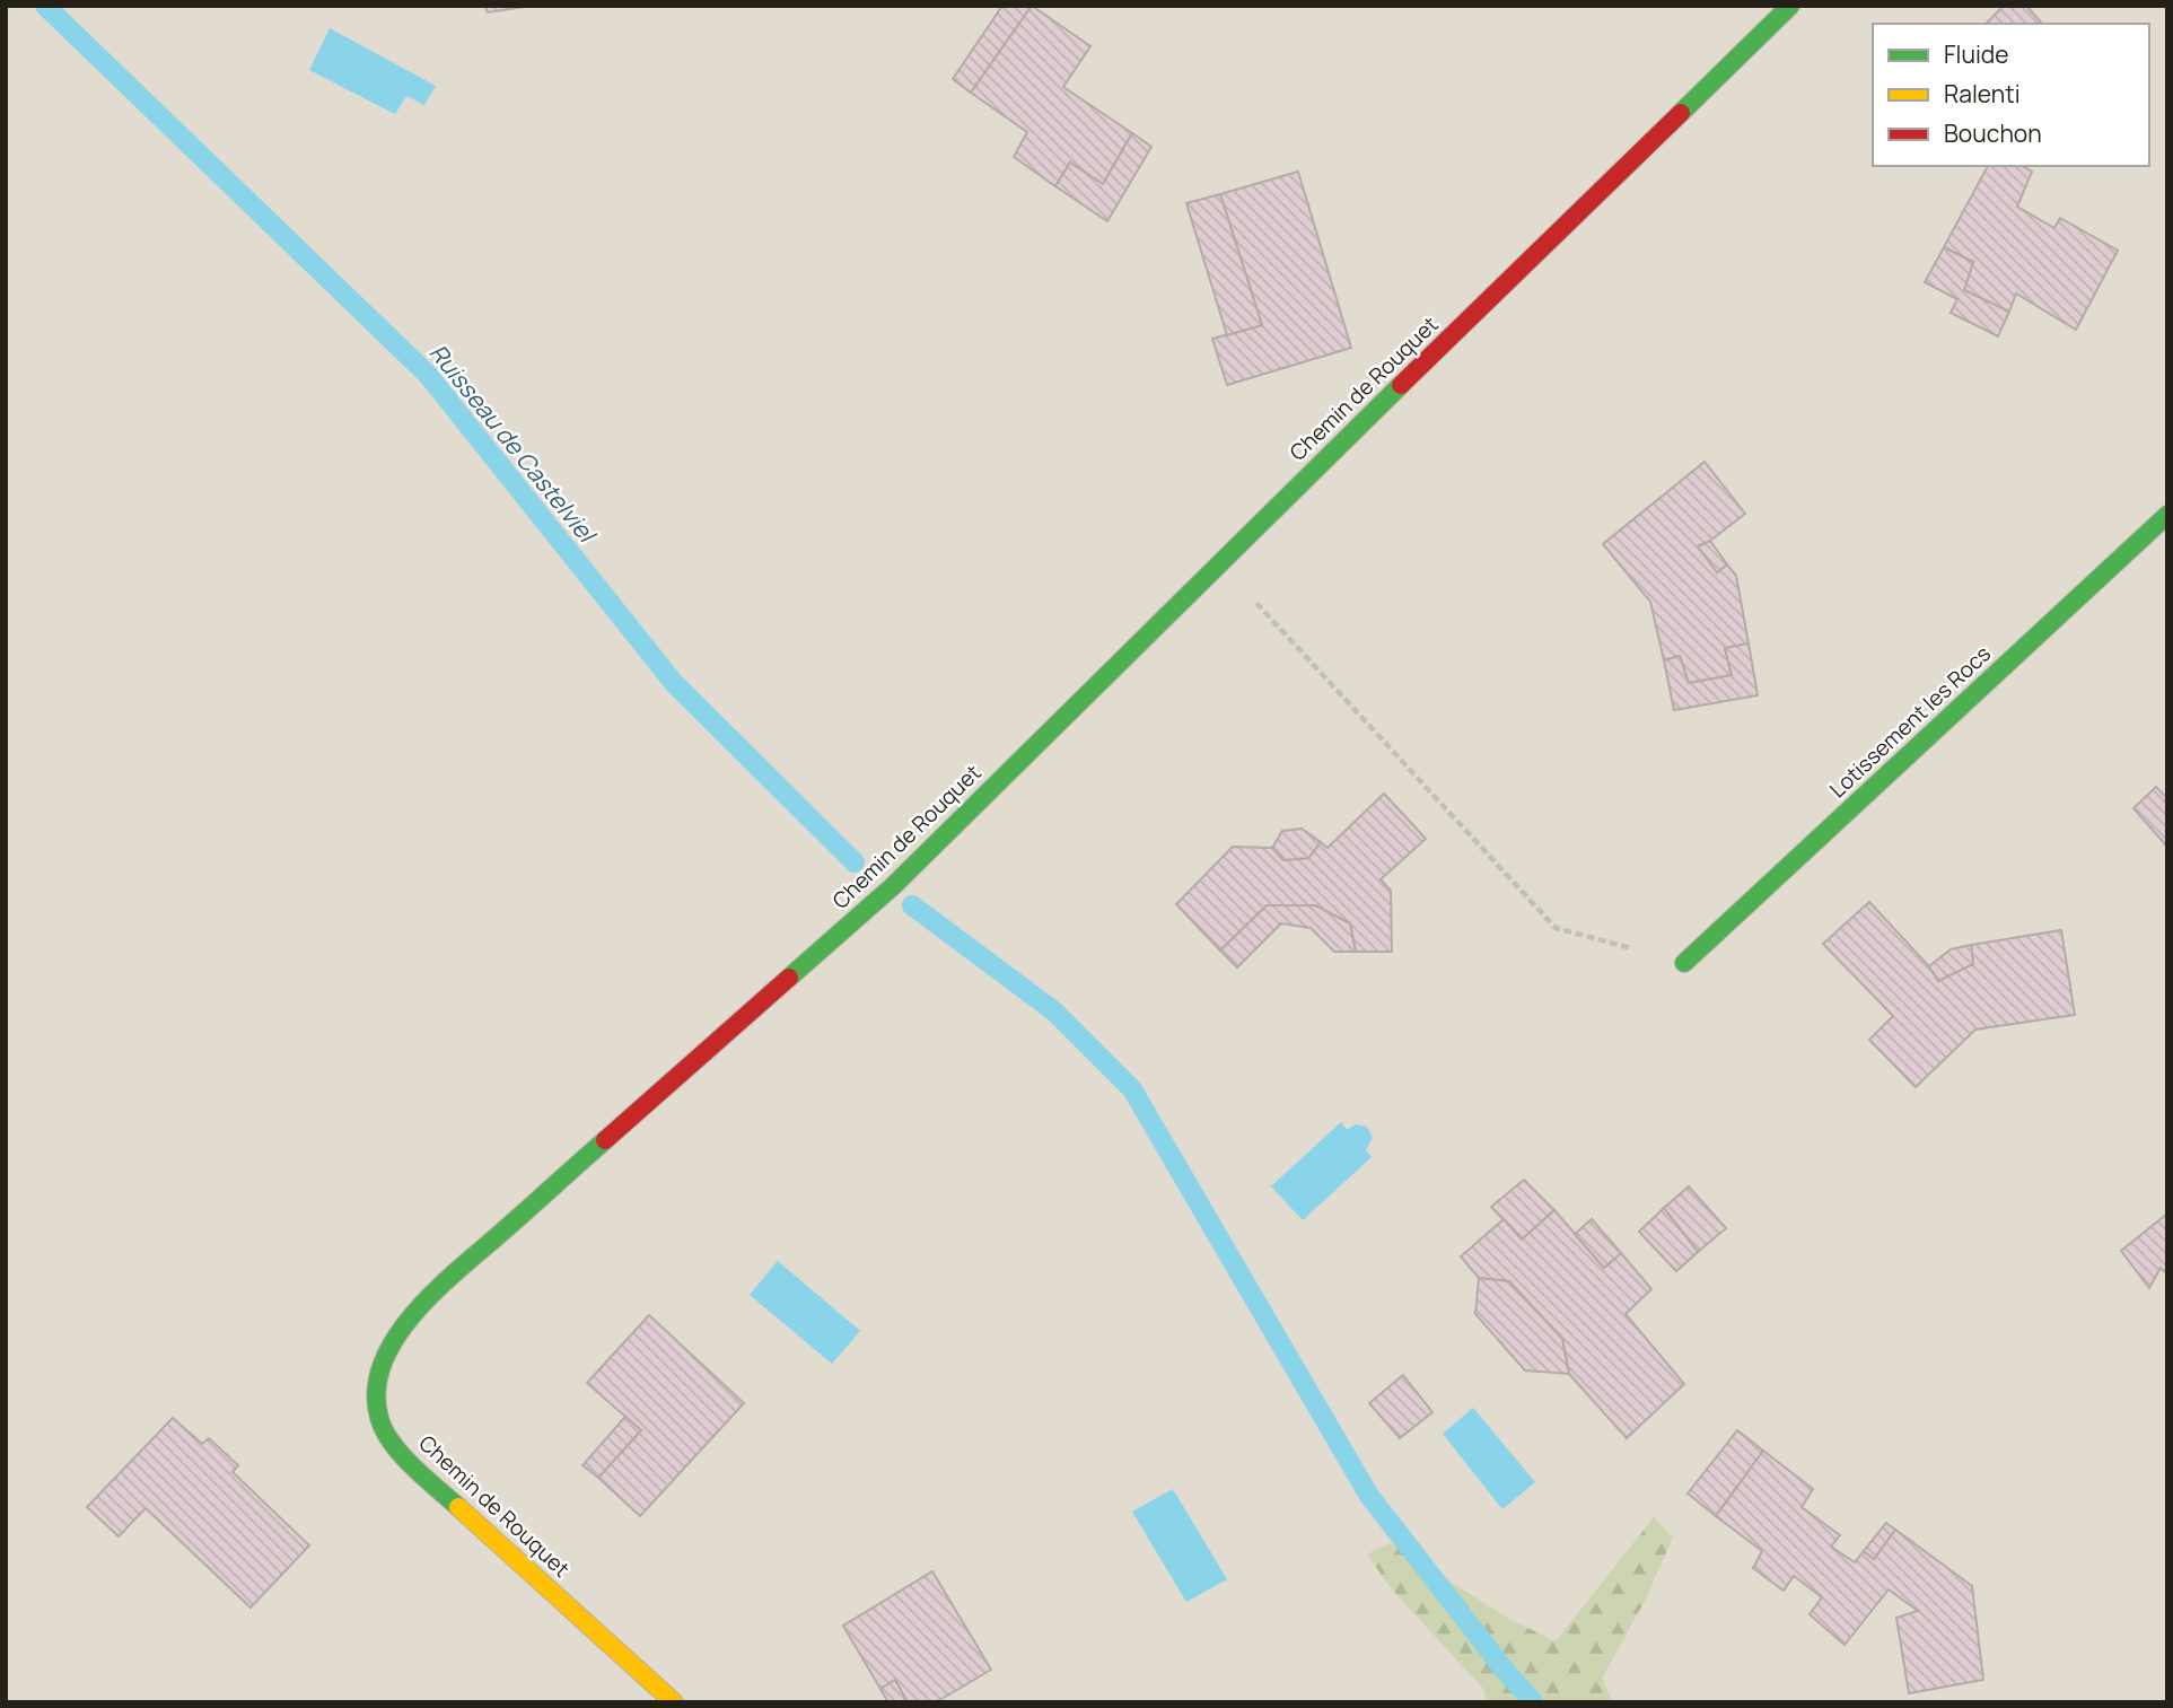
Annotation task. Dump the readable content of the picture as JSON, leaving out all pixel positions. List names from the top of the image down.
{
  "streets": {
    "street": ["Chemin de Rouquet", "Lotissement les Rocs"]
  },
  "water": ["Ruisseau de Castelviel"],
  "legend": ["Fluide", "Ralenti", "Bouchon"]
}
